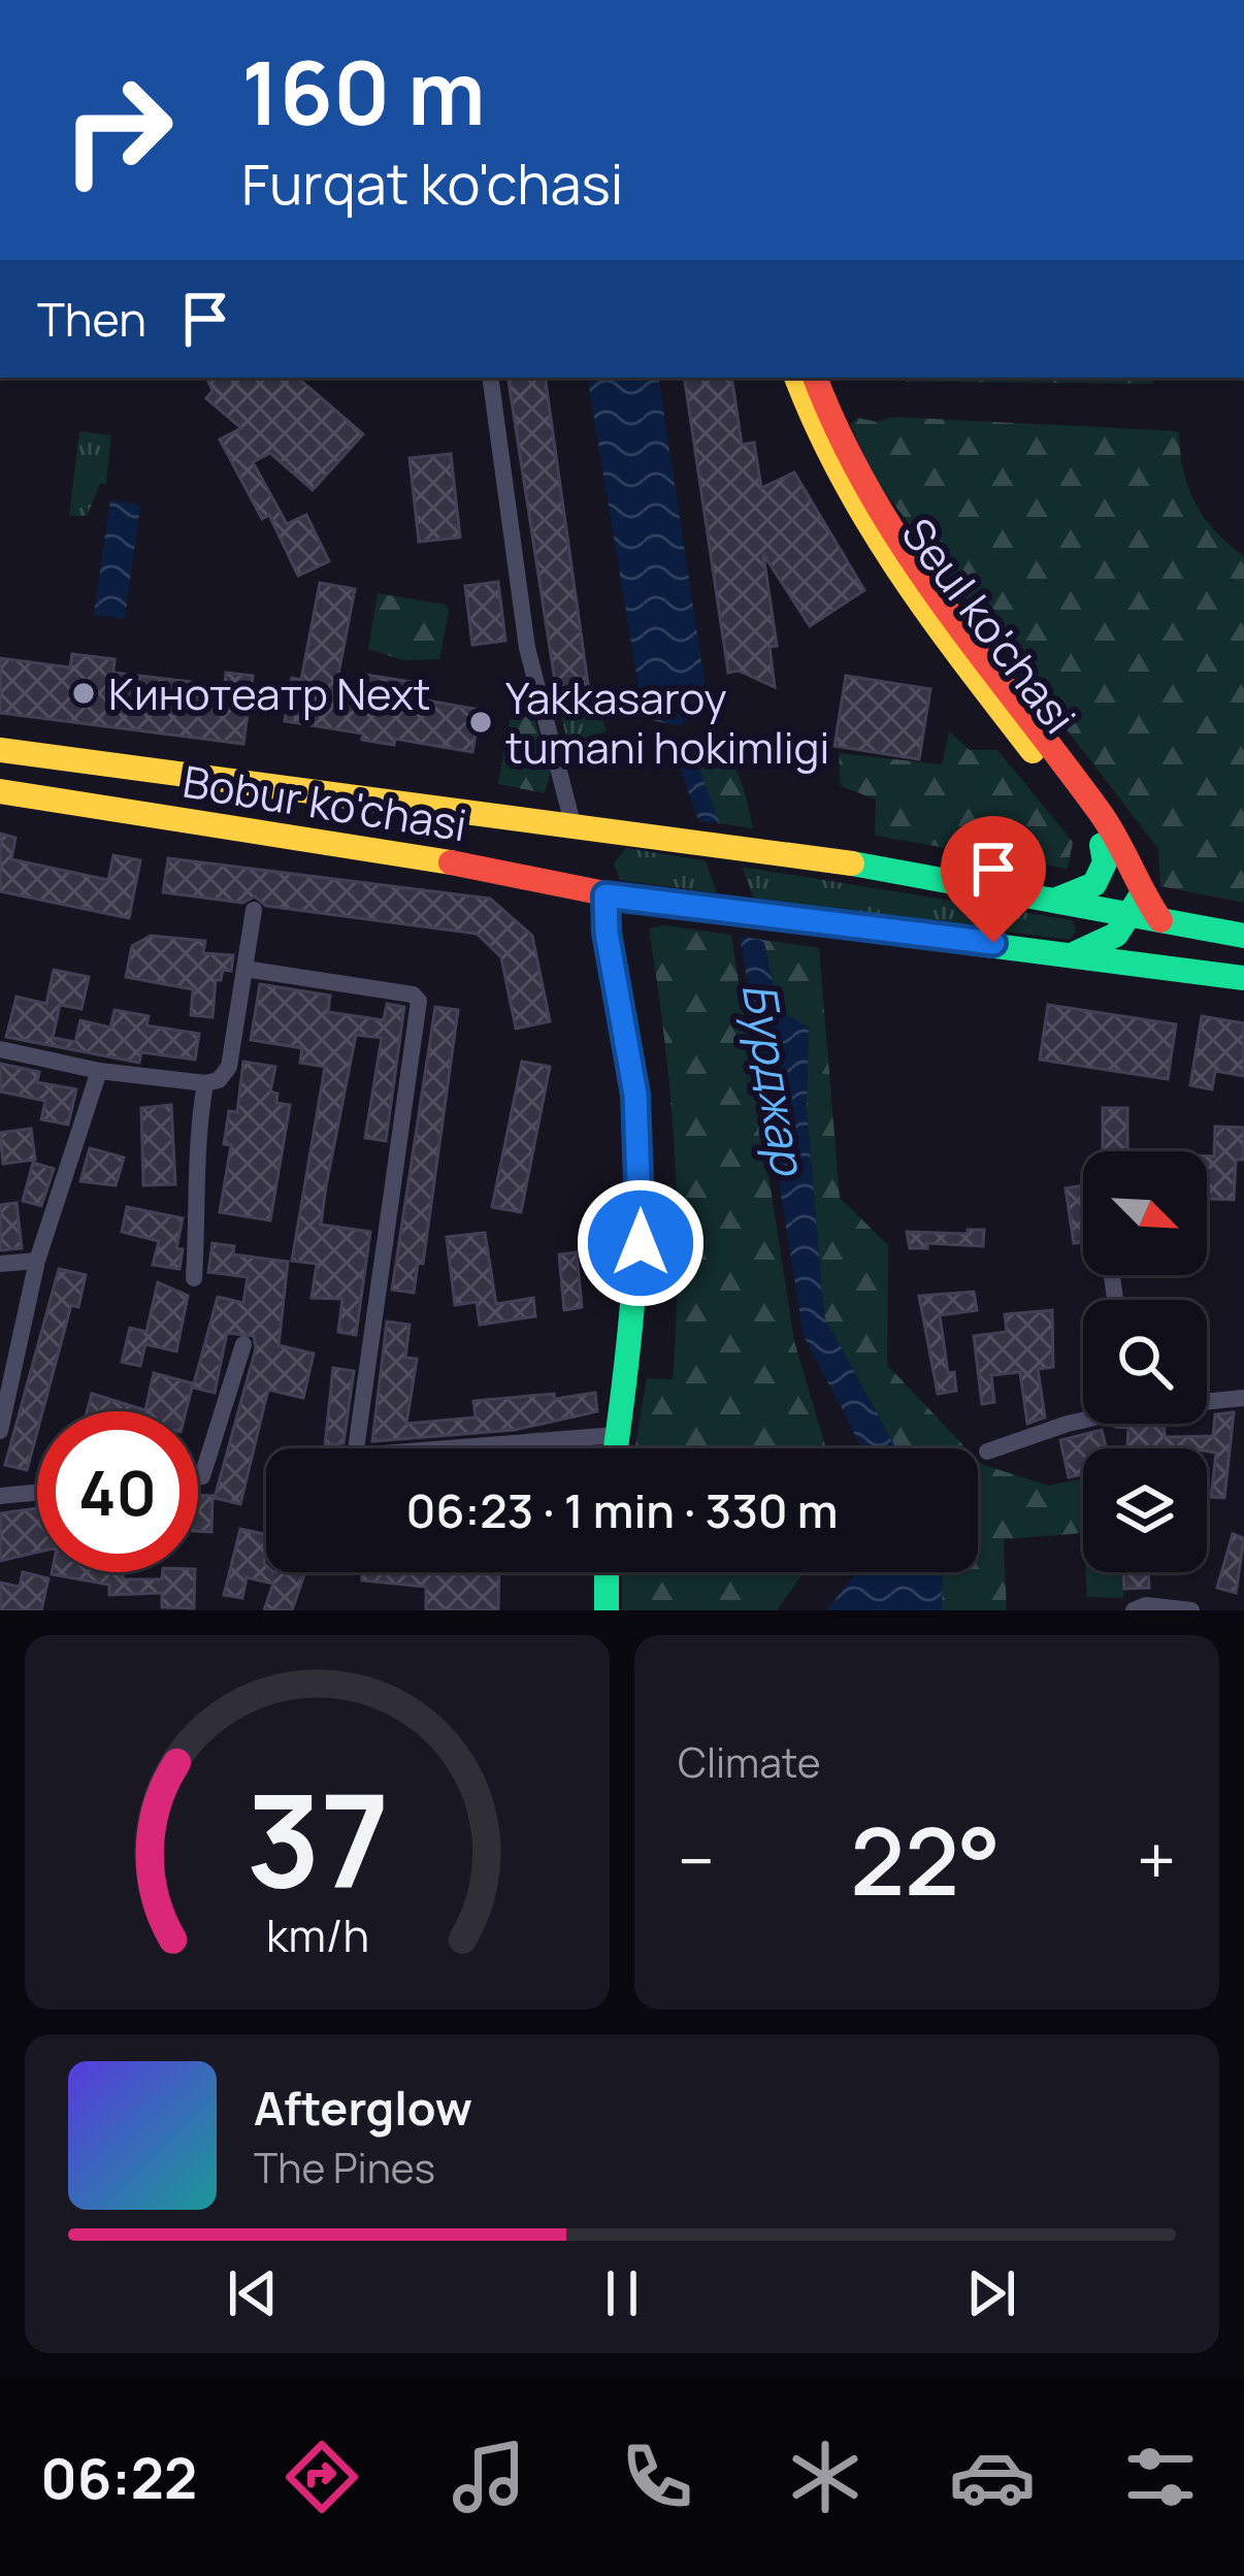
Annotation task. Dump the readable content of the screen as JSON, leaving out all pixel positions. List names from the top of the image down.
{
  "streets": {
    "main road": ["Seul ko'chasi", "Bobur ko'chasi"]
  },
  "crossings": [
    ["Seul ko'chasi", "Bobur ko'chasi"]
  ],
  "water": ["Бурджар"],
  "places": ["Кинотеатр Next", "Yakkasaroy tumani hokimligi"],
  "north": "bottom right",
  "page": {
    "turn": ["160 m", "Furqat ko'chasi"],
    "then": "Then",
    "limit": "40",
    "trip": "06:23 · 1 min · 330 m",
    "tile": "Climate",
    "heat": ["−", "22°", "+"],
    "song": ["Afterglow", "The Pines"],
    "tabs": "06:22",
    "gauge": ["37", "km/h"]
  }
}
